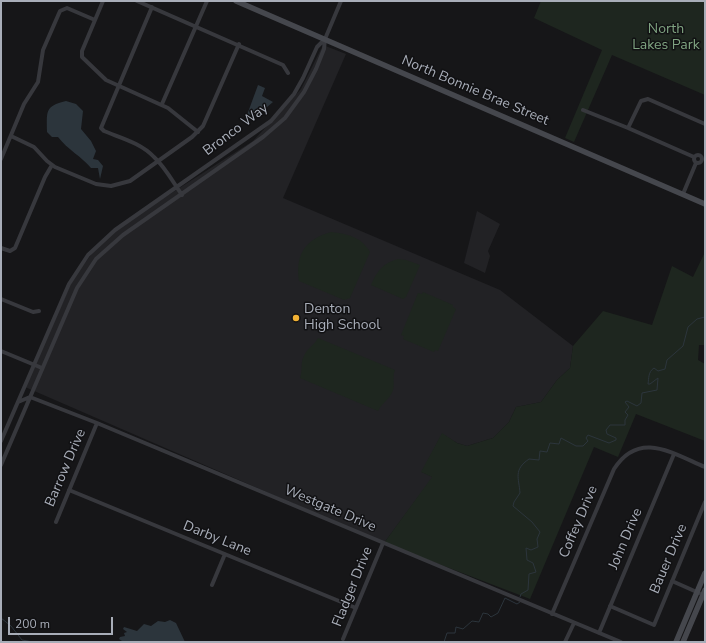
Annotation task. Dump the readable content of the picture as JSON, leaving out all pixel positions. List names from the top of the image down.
{
  "streets": {
    "main road": ["North Bonnie Brae Street"],
    "street": [
      "Bronco Way",
      "Barrow Drive",
      "Westgate Drive",
      "Coffey Drive",
      "Darby Lane",
      "John Drive",
      "Bauer Drive",
      "Fladger Drive"
    ]
  },
  "crossings": [
    ["North Bonnie Brae Street", "Bronco Way"],
    ["Bronco Way", "Westgate Drive"],
    ["Barrow Drive", "Westgate Drive"],
    ["Barrow Drive", "Darby Lane"],
    ["Westgate Drive", "Coffey Drive"],
    ["Westgate Drive", "John Drive"],
    ["Westgate Drive", "Fladger Drive"],
    ["Coffey Drive", "John Drive"],
    ["Darby Lane", "Fladger Drive"],
    ["John Drive", "Bauer Drive"]
  ],
  "parks": ["North Lakes Park"],
  "places": ["Denton High School"],
  "scale_bar": "200 m"
}
